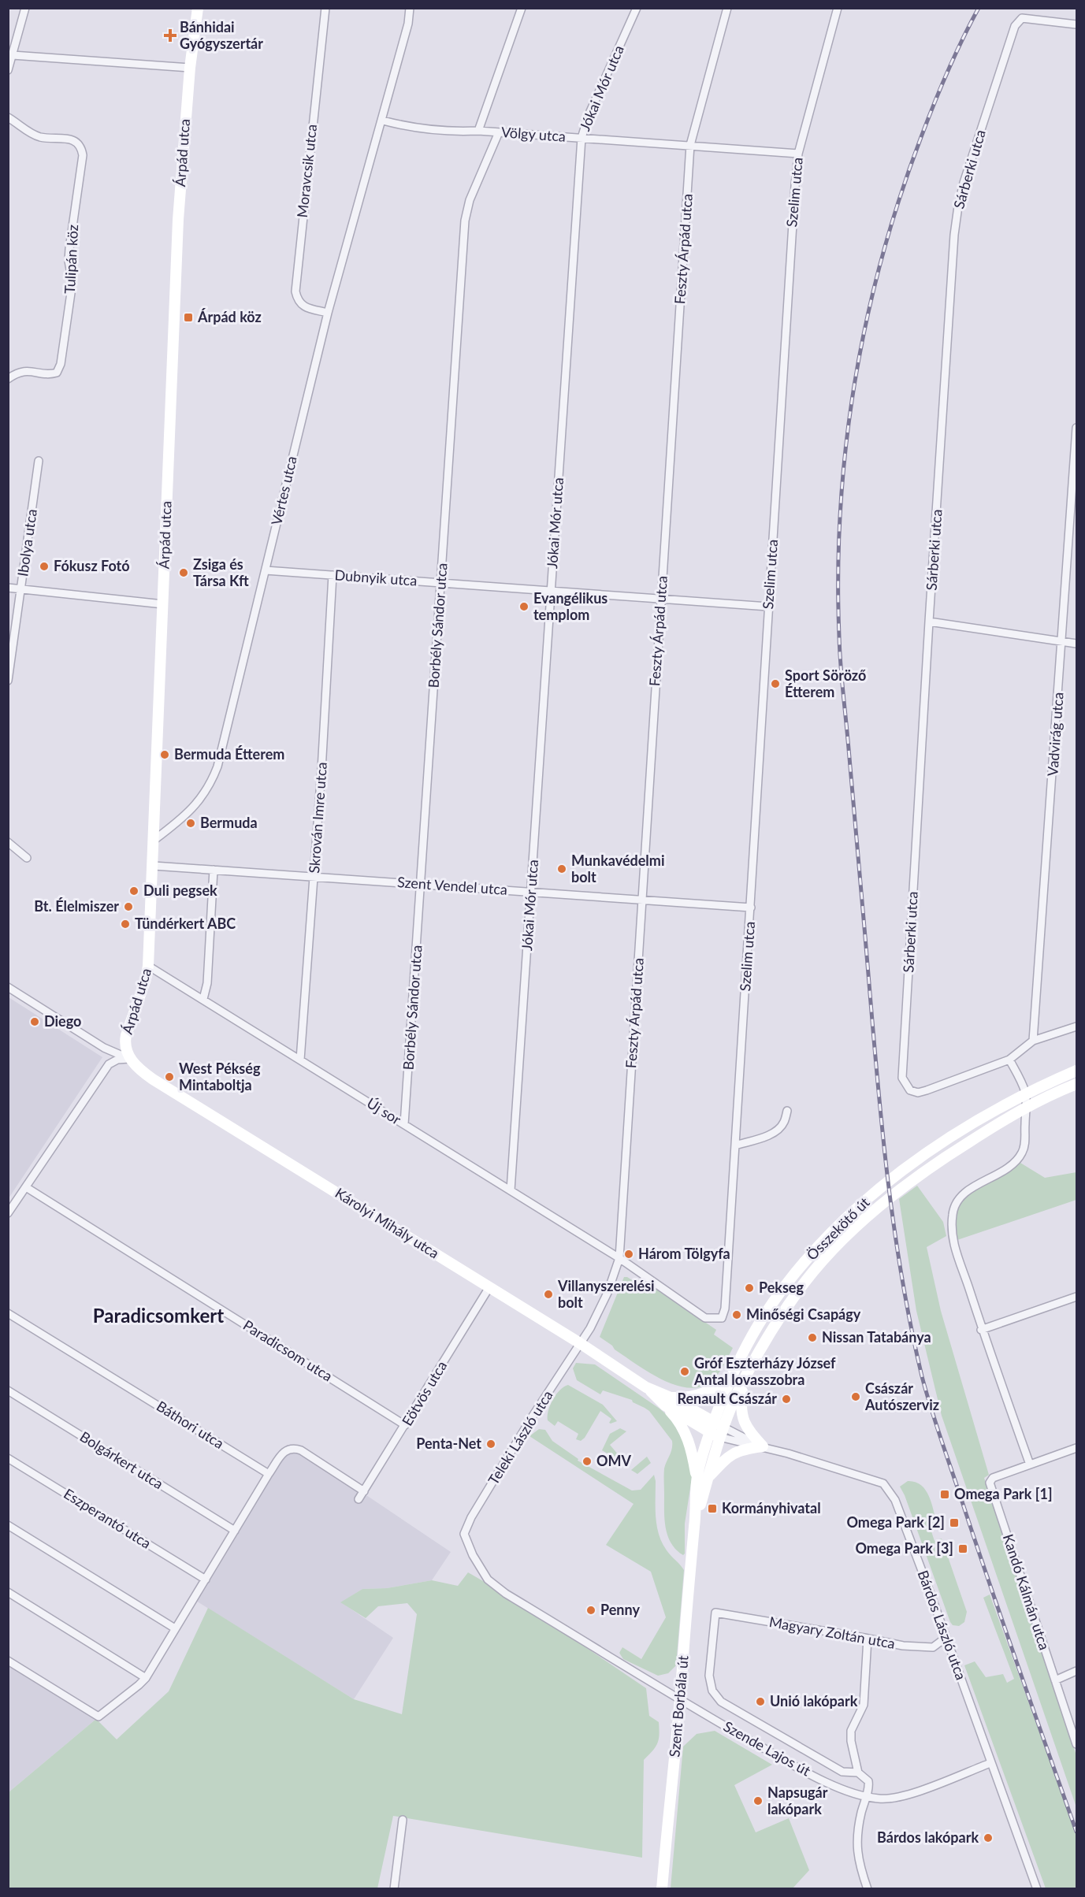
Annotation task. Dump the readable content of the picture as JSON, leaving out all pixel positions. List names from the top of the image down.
{
  "streets": {
    "street": [
      "Jókai Mór utca",
      "Völgy utca",
      "Árpád utca",
      "Sárberki utca",
      "Moravcsik utca",
      "Szelim utca",
      "Feszty Árpád utca",
      "Tulipán köz",
      "Vértes utca",
      "Ibolya utca",
      "Dubnyik utca",
      "Borbély Sándor utca",
      "Vadvirág utca",
      "Skrován Imre utca",
      "Szent Vendel utca",
      "Új sor",
      "Károlyi Mihály utca",
      "Összekötő út",
      "Paradicsom utca",
      "Eötvös utca",
      "Báthori utca",
      "Teleki László utca",
      "Bolgárkert utca",
      "Eszperantó utca",
      "Kandó Kálmán utca",
      "Bárdos László utca",
      "Magyary Zoltán utca",
      "Szent Borbála út",
      "Szende Lajos út"
    ]
  },
  "crossings": [
    ["Jókai Mór utca", "Völgy utca"],
    ["Jókai Mór utca", "Dubnyik utca"],
    ["Jókai Mór utca", "Szent Vendel utca"],
    ["Jókai Mór utca", "Új sor"],
    ["Völgy utca", "Szelim utca"],
    ["Völgy utca", "Feszty Árpád utca"],
    ["Völgy utca", "Vértes utca"],
    ["Völgy utca", "Borbély Sándor utca"],
    ["Árpád utca", "Vértes utca"],
    ["Árpád utca", "Szent Vendel utca"],
    ["Árpád utca", "Új sor"],
    ["Árpád utca", "Károlyi Mihály utca"],
    ["Moravcsik utca", "Vértes utca"],
    ["Szelim utca", "Dubnyik utca"],
    ["Szelim utca", "Szent Vendel utca"],
    ["Szelim utca", "Új sor"],
    ["Feszty Árpád utca", "Dubnyik utca"],
    ["Feszty Árpád utca", "Szent Vendel utca"],
    ["Feszty Árpád utca", "Új sor"],
    ["Feszty Árpád utca", "Károlyi Mihály utca"],
    ["Feszty Árpád utca", "Teleki László utca"],
    ["Vértes utca", "Dubnyik utca"],
    ["Dubnyik utca", "Borbély Sándor utca"],
    ["Dubnyik utca", "Skrován Imre utca"],
    ["Borbély Sándor utca", "Szent Vendel utca"],
    ["Borbély Sándor utca", "Új sor"],
    ["Skrován Imre utca", "Szent Vendel utca"],
    ["Skrován Imre utca", "Új sor"],
    ["Károlyi Mihály utca", "Összekötő út"],
    ["Károlyi Mihály utca", "Eötvös utca"],
    ["Károlyi Mihály utca", "Teleki László utca"],
    ["Károlyi Mihály utca", "Bárdos László utca"],
    ["Károlyi Mihály utca", "Szent Borbála út"],
    ["Összekötő út", "Bárdos László utca"],
    ["Összekötő út", "Szent Borbála út"],
    ["Paradicsom utca", "Eötvös utca"],
    ["Teleki László utca", "Szende Lajos út"],
    ["Bárdos László utca", "Magyary Zoltán utca"],
    ["Bárdos László utca", "Szent Borbála út"],
    ["Bárdos László utca", "Szende Lajos út"],
    ["Szent Borbála út", "Szende Lajos út"]
  ],
  "districts": ["Paradicsomkert"],
  "places": {
    "health": ["Bánhidai Gyógyszertár"],
    "transit": [
      "Árpád köz",
      "Omega Park [1]",
      "Kormányhivatal",
      "Omega Park [2]",
      "Omega Park [3]"
    ],
    "other": [
      "Fókusz Fotó",
      "Zsiga és Társa Kft",
      "Evangélikus templom",
      "Sport Söröző Étterem",
      "Bermuda Étterem",
      "Bermuda",
      "Munkavédelmi bolt",
      "Duli pegsek",
      "Bt. Élelmiszer",
      "Tündérkert ABC",
      "Diego",
      "West Pékség Mintaboltja",
      "Három Tölgyfa",
      "Pekseg",
      "Villanyszerelési bolt",
      "Minőségi Csapágy",
      "Nissan Tatabánya",
      "Gróf Eszterházy József Antal lovasszobra",
      "Császár Autószerviz",
      "Renault Császár",
      "Penta-Net",
      "OMV",
      "Penny",
      "Unió lakópark",
      "Napsugár lakópark",
      "Bárdos lakópark"
    ]
  }
}
